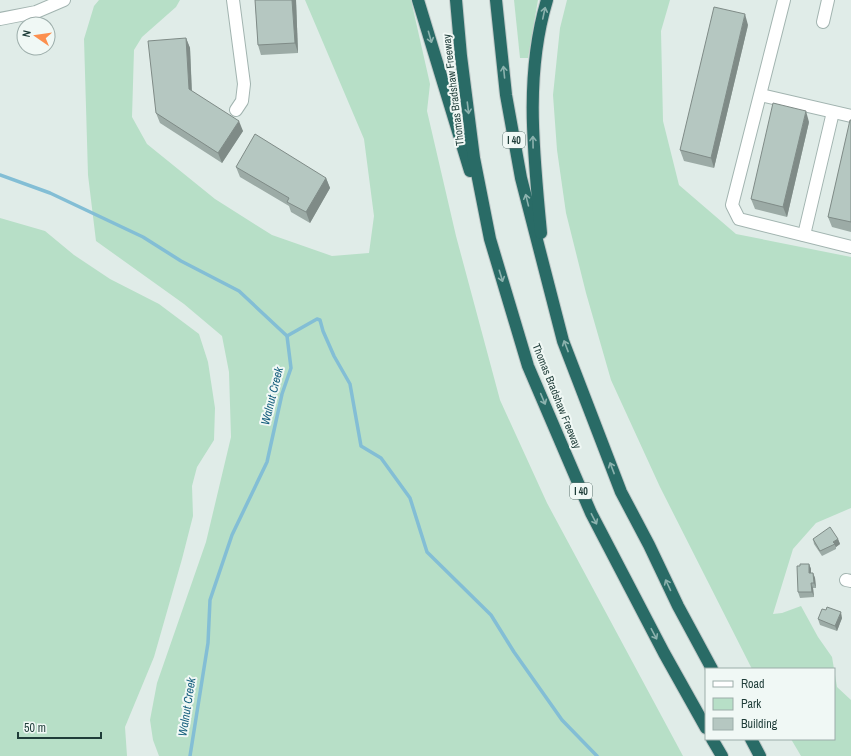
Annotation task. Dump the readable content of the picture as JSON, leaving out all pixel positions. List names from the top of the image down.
{
  "streets": {
    "highway": ["Thomas Bradshaw Freeway", "I 40"]
  },
  "water": ["Walnut Creek"],
  "legend": ["Road", "Park", "Building"],
  "scale_bar": "50 m",
  "north": "left"
}
